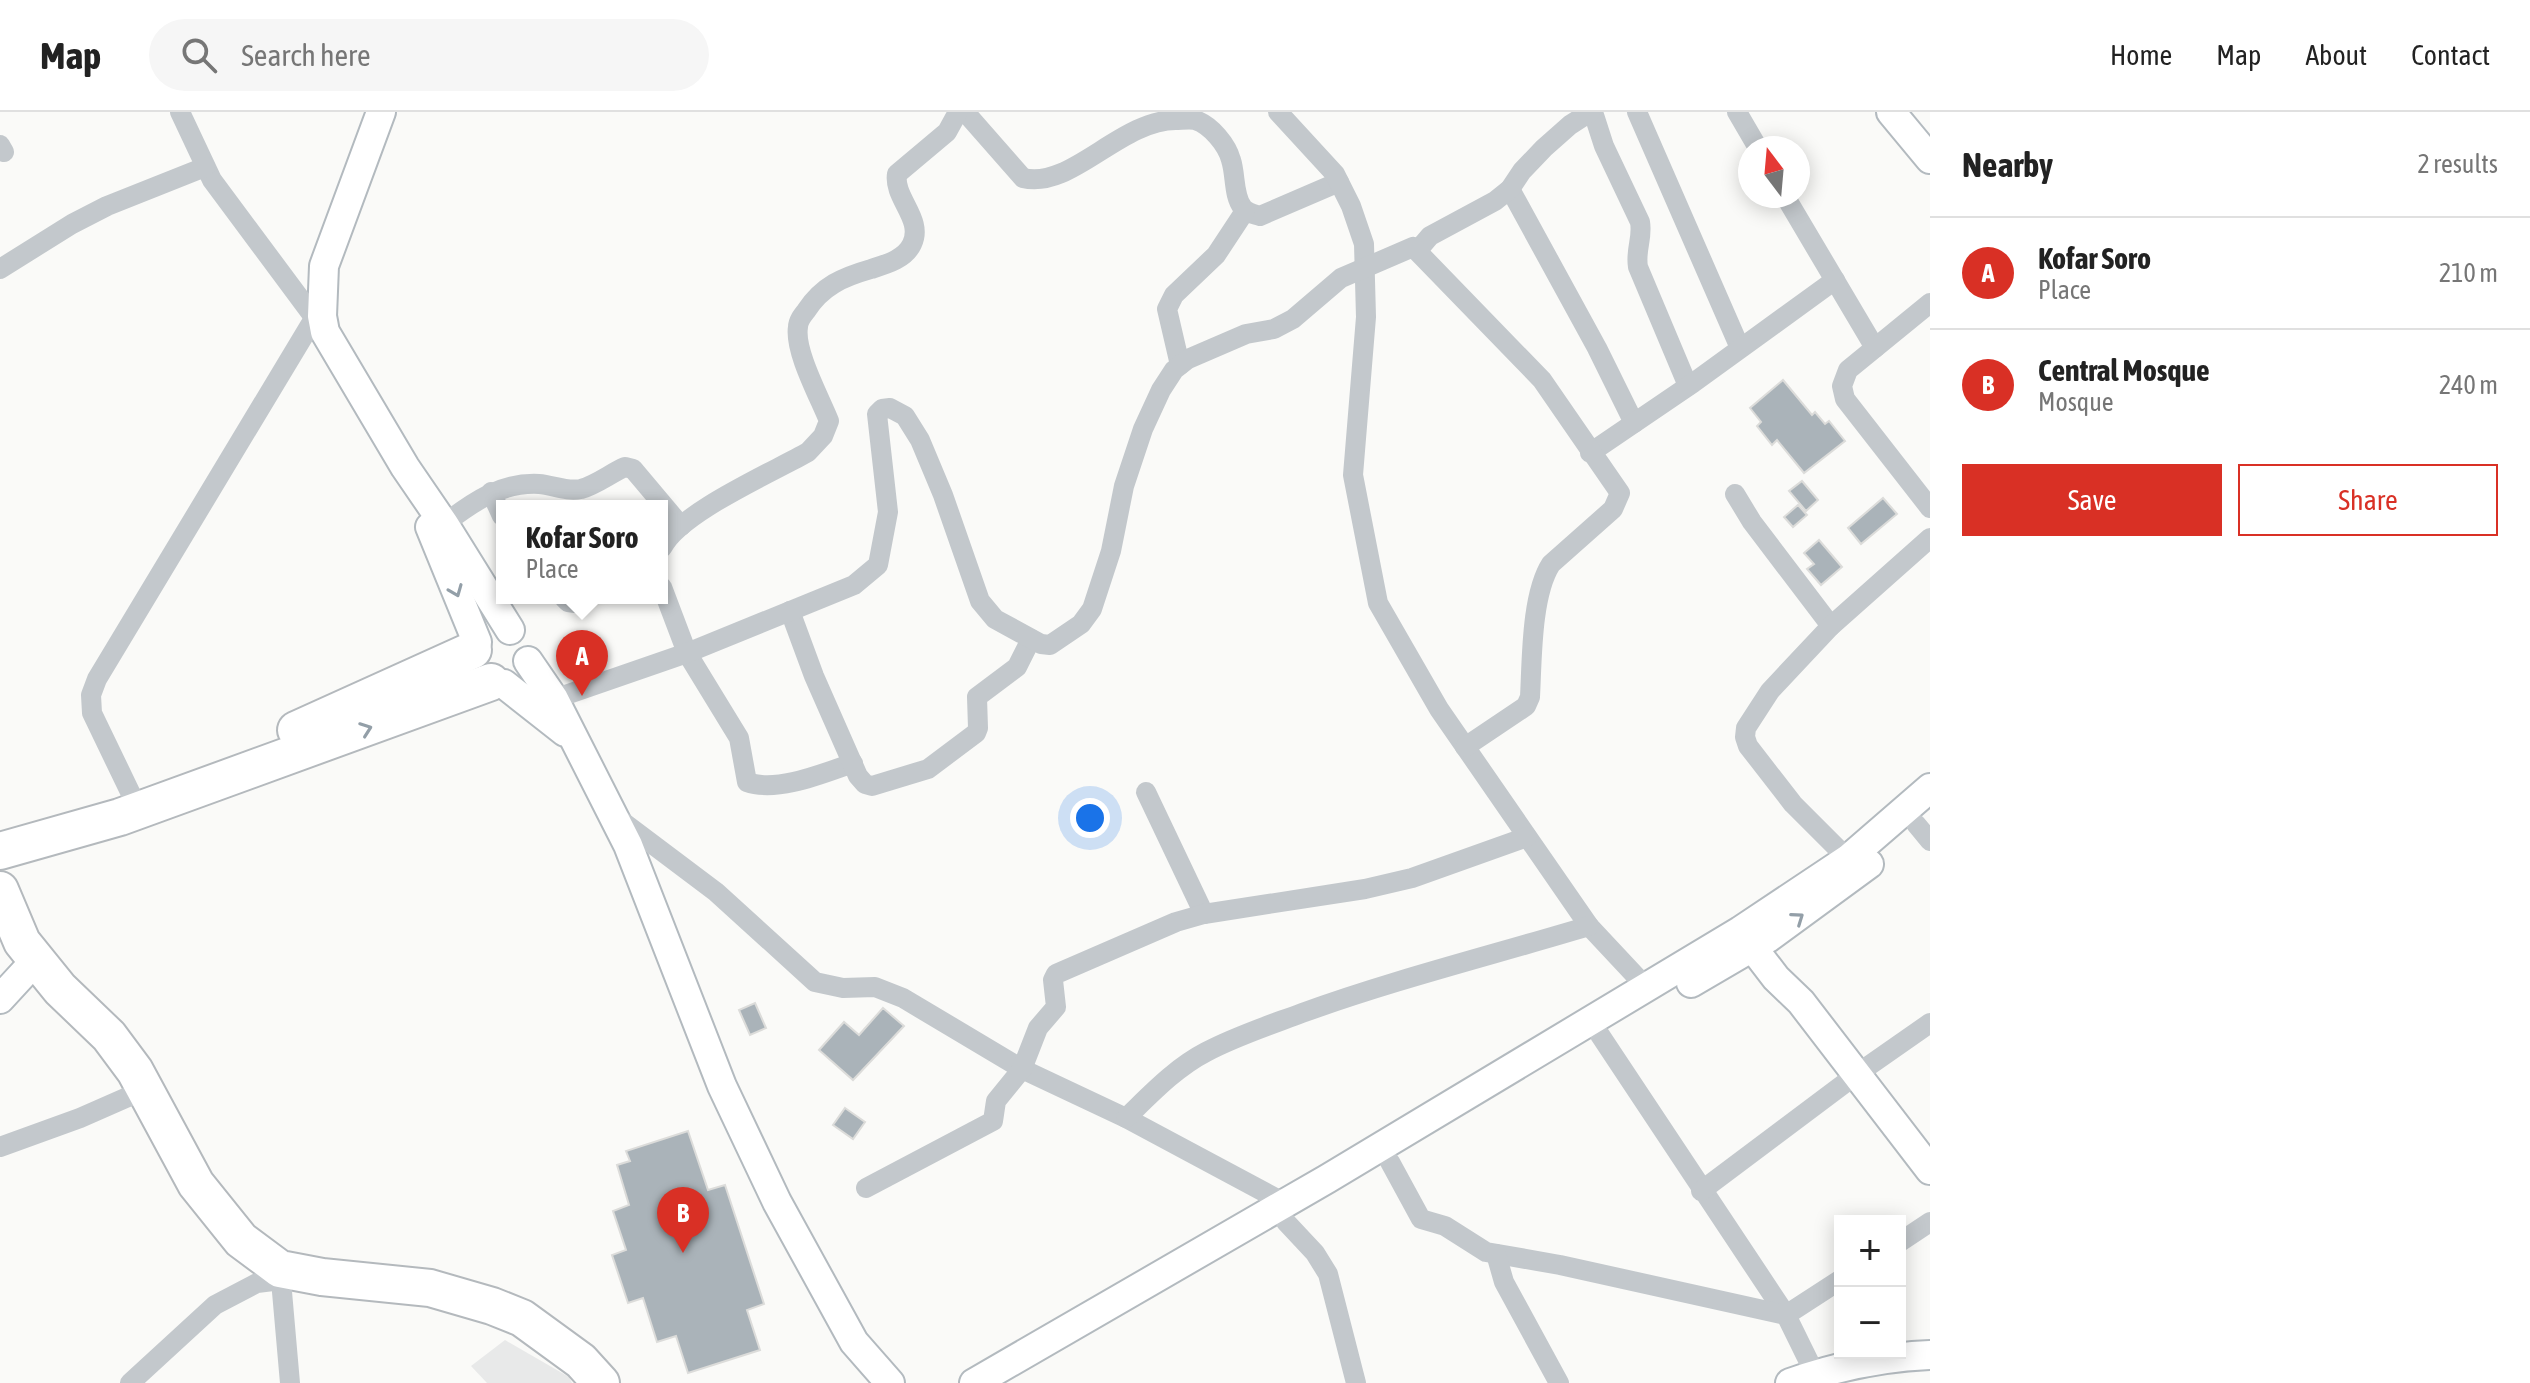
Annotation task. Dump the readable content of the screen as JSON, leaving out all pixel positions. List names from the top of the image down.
{
  "north": "top",
  "page": {
    "header": "Map",
    "search": "Search here",
    "nav": [
      "Home",
      "Map",
      "About",
      "Contact"
    ],
    "heading": ["Nearby", "2 results"],
    "list": [
      {
        "mark": "A",
        "name": "Kofar Soro",
        "note": "Place",
        "value": "210 m"
      },
      {
        "mark": "B",
        "name": "Central Mosque",
        "note": "Mosque",
        "value": "240 m"
      }
    ],
    "buttons": ["Save", "Share"],
    "popup": ["Kofar Soro", "Place"],
    "pins": ["A", "B"],
    "map_buttons": ["+", "−"]
  }
}
